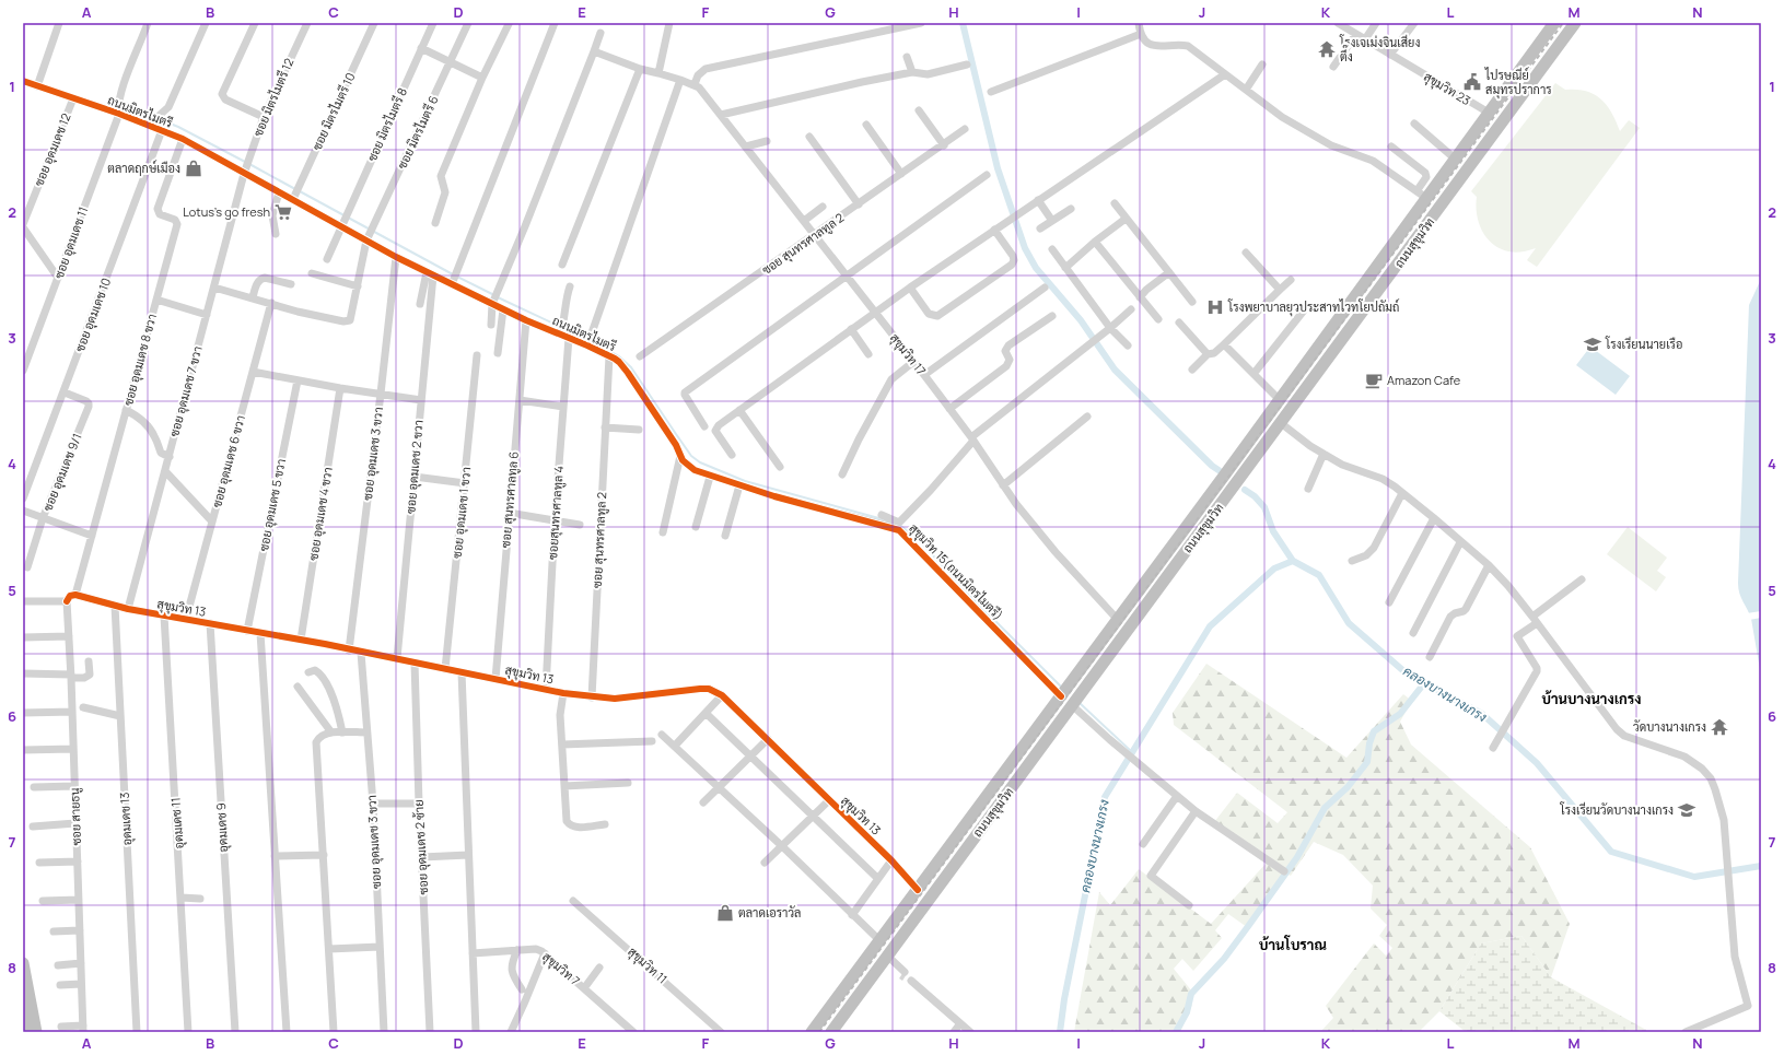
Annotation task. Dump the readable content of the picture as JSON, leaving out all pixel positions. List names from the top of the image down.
{
  "streets": {
    "highway": ["ถนนสุขุมวิท"],
    "street": [
      "สุขุมวิท 23",
      "ซอย มิตรไมตรี 12",
      "ถนนมิตรไมตรี",
      "ซอย มิตรไมตรี 10",
      "ซอย มิตรไมตรี 8",
      "ซอย มิตรไมตรี 6",
      "ซอย อุดมเดช 12",
      "ซอย อุดมเดช 11",
      "ซอย สุนทรศาลทูล 2",
      "ซอย อุดมเดช 10",
      "สุขุมวิท 17",
      "ซอย อุดมเดช 8 ขวา",
      "ซอย อุดมเดช 7 ขวา",
      "ซอย อุดมเดช 3 ขวา",
      "ซอย อุดมเดช 6 ขวา",
      "ซอย อุดมเดช 2 ขวา",
      "ซอย อุดมเดช 9/1",
      "ซอย สุนทรศาลทูล 6",
      "ซอย อุดมเดช 5 ขวา",
      "ซอย อุดมเดช 1 ขวา",
      "ซอยสุนทรศาลทูล 4",
      "ซอย อุดมเดช 4 ขวา",
      "สุขุมวิท 15(ถนนมิตรไมตรี)",
      "สุขุมวิท 13",
      "ซอย สายธนู",
      "อุดมเดช 13",
      "อุดมเดช 11",
      "อุดมเดช 9",
      "ซอย อุดมเดช 2 ซ้าย",
      "สุขุมวิท 11",
      "สุขุมวิท 7"
    ]
  },
  "crossings": [
    ["สุขุมวิท 23", "ถนนสุขุมวิท"],
    ["ซอย มิตรไมตรี 12", "ถนนมิตรไมตรี"],
    ["ซอย มิตรไมตรี 12", "ซอย อุดมเดช 7 ขวา"],
    ["ถนนมิตรไมตรี", "ซอย มิตรไมตรี 10"],
    ["ถนนมิตรไมตรี", "ซอย มิตรไมตรี 8"],
    ["ถนนมิตรไมตรี", "ซอย อุดมเดช 12"],
    ["ถนนมิตรไมตรี", "ซอย อุดมเดช 11"],
    ["ถนนมิตรไมตรี", "ซอย สุนทรศาลทูล 2"],
    ["ถนนมิตรไมตรี", "ซอย อุดมเดช 10"],
    ["ถนนมิตรไมตรี", "ซอย อุดมเดช 8 ขวา"],
    ["ถนนมิตรไมตรี", "ซอย อุดมเดช 7 ขวา"],
    ["ถนนมิตรไมตรี", "ซอย อุดมเดช 3 ขวา"],
    ["ถนนมิตรไมตรี", "ซอย อุดมเดช 2 ขวา"],
    ["ถนนมิตรไมตรี", "ซอย สุนทรศาลทูล 6"],
    ["ถนนมิตรไมตรี", "ซอยสุนทรศาลทูล 4"],
    ["ถนนมิตรไมตรี", "สุขุมวิท 15(ถนนมิตรไมตรี)"],
    ["ซอย มิตรไมตรี 6", "ซอย อุดมเดช 6 ขวา"],
    ["ถนนสุขุมวิท", "สุขุมวิท 17"],
    ["ถนนสุขุมวิท", "สุขุมวิท 13"],
    ["ซอย สุนทรศาลทูล 2", "สุขุมวิท 17"],
    ["ซอย สุนทรศาลทูล 2", "สุขุมวิท 13"],
    ["ซอย อุดมเดช 10", "ซอย อุดมเดช 9/1"],
    ["ซอย อุดมเดช 8 ขวา", "สุขุมวิท 13"],
    ["ซอย อุดมเดช 7 ขวา", "สุขุมวิท 13"],
    ["ซอย อุดมเดช 3 ขวา", "สุขุมวิท 13"],
    ["ซอย อุดมเดช 6 ขวา", "สุขุมวิท 13"],
    ["ซอย อุดมเดช 2 ขวา", "สุขุมวิท 13"],
    ["ซอย สุนทรศาลทูล 6", "สุขุมวิท 13"],
    ["ซอย อุดมเดช 5 ขวา", "สุขุมวิท 13"],
    ["ซอย อุดมเดช 1 ขวา", "สุขุมวิท 13"],
    ["ซอยสุนทรศาลทูล 4", "สุขุมวิท 13"],
    ["ซอย อุดมเดช 4 ขวา", "สุขุมวิท 13"],
    ["สุขุมวิท 13", "อุดมเดช 13"],
    ["สุขุมวิท 13", "อุดมเดช 11"],
    ["สุขุมวิท 13", "อุดมเดช 9"],
    ["สุขุมวิท 13", "ซอย อุดมเดช 2 ซ้าย"]
  ],
  "districts": ["บ้านบางนางเกรง", "บ้านโบราณ"],
  "water": ["คลองบางนางเกรง"],
  "places": {
    "temple": ["โรงเจเม่งจินเสียง ตึ๊ง", "วัดบางนางเกรง"],
    "public building": ["ไปรษณีย์ สมุทรปราการ"],
    "shop": ["ตลาดฤกษ์เมือง", "ตลาดเอราวัล"],
    "supermarket": ["Lotus's go fresh"],
    "hospital": ["โรงพยาบาลยุวประสาทไวทโยปถัมถ์"],
    "school or university": ["โรงเรียนนายเรือ", "โรงเรียนวัดบางนางเกรง"],
    "cafe": ["Amazon Cafe"]
  },
  "grid": {
    "columns": [
      "A",
      "B",
      "C",
      "D",
      "E",
      "F",
      "G",
      "H",
      "I",
      "J",
      "K",
      "L",
      "M",
      "N"
    ],
    "rows": [
      "1",
      "2",
      "3",
      "4",
      "5",
      "6",
      "7",
      "8"
    ]
  }
}
